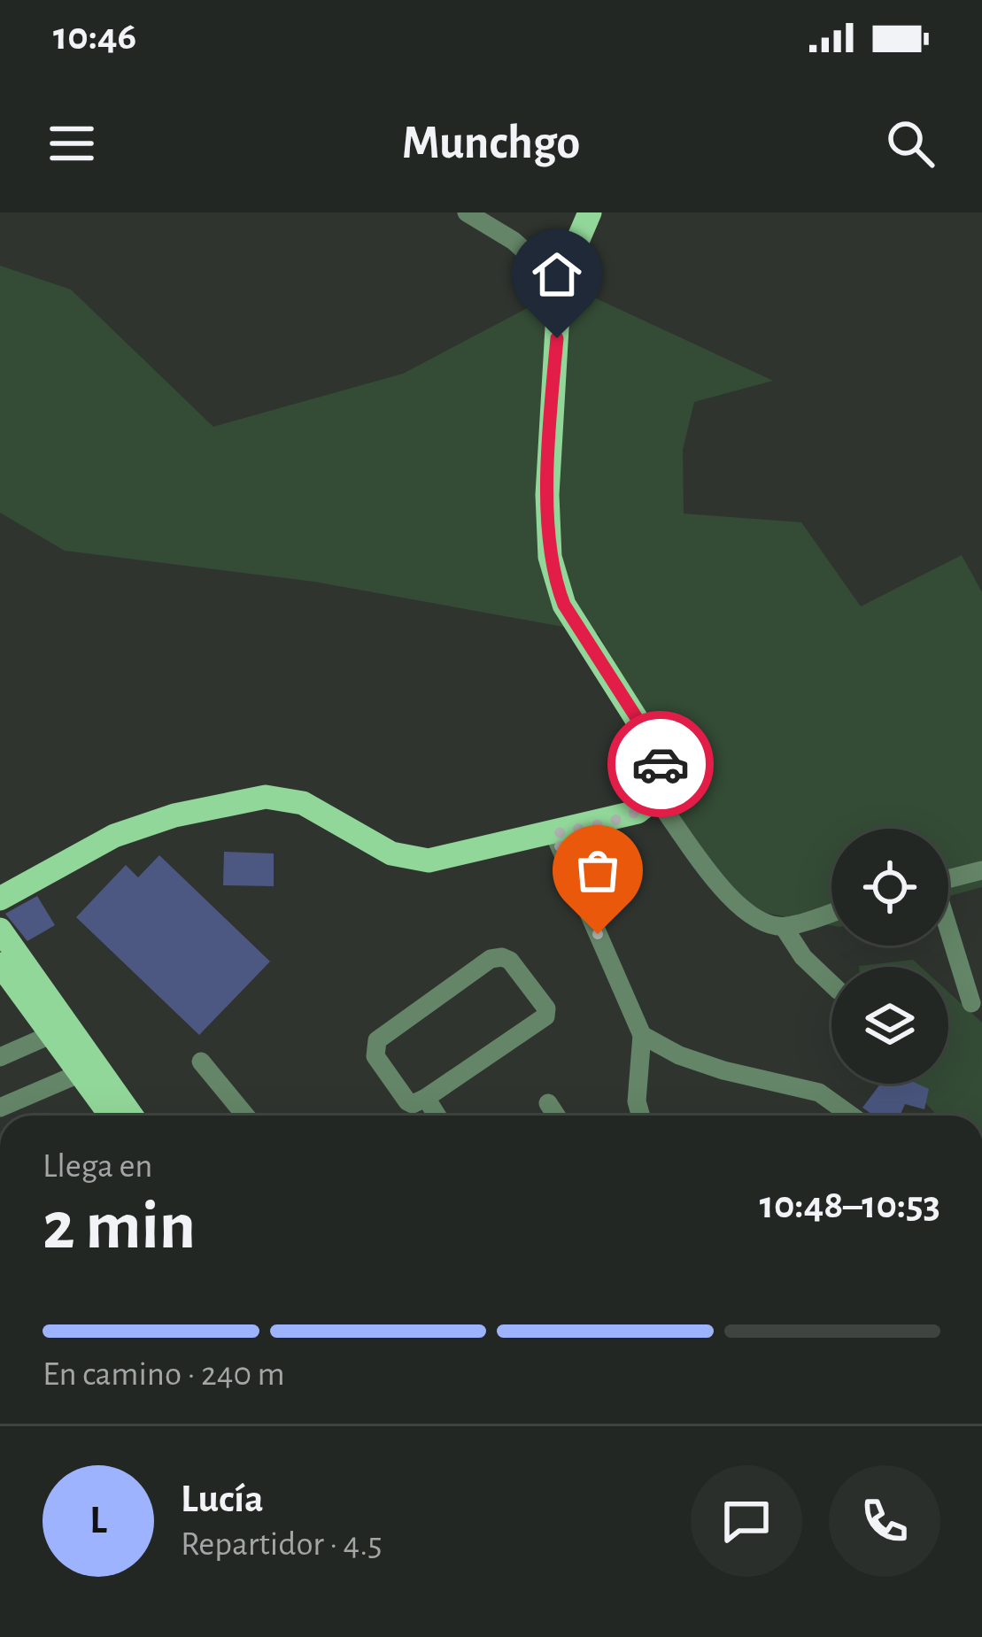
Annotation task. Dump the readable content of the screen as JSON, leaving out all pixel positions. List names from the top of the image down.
{
  "page": {
    "status": "10:46",
    "header": "Munchgo",
    "heading": ["2 min", "Llega en", "10:48–10:53"],
    "panel": ["Lucía", "Repartidor · 4.5"],
    "bar": "En camino · 240 m",
    "round": "L"
  }
}
